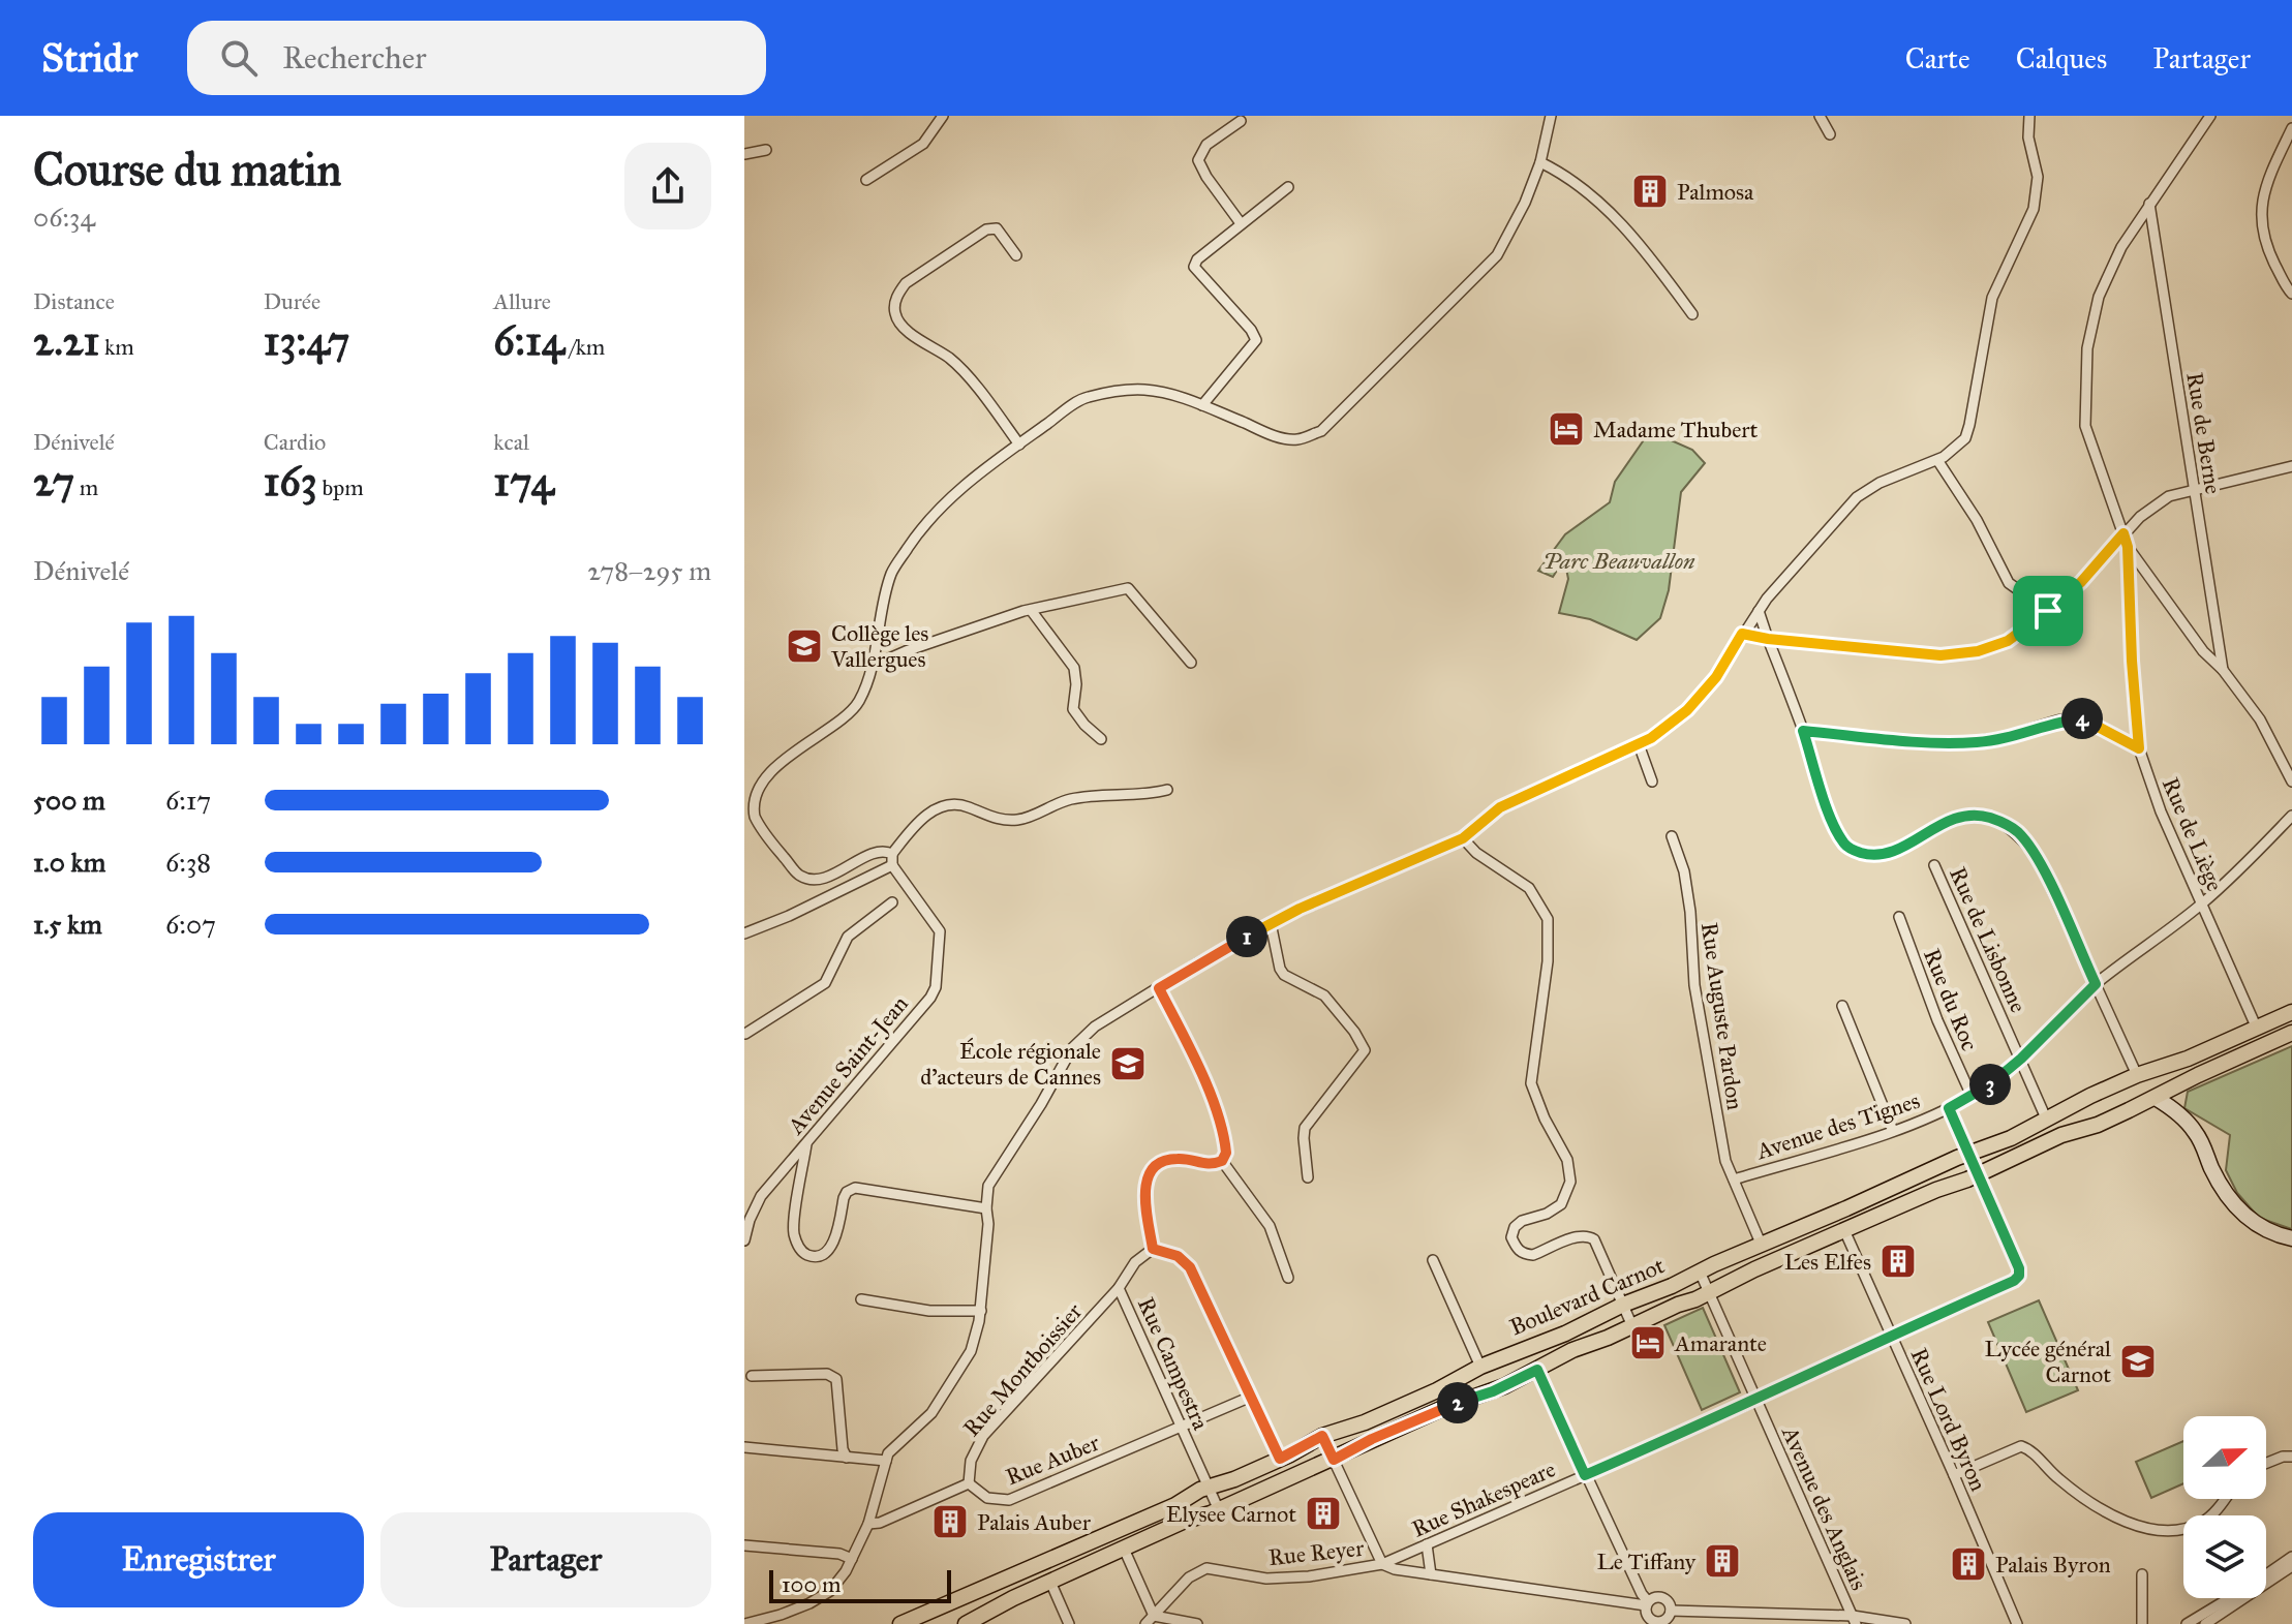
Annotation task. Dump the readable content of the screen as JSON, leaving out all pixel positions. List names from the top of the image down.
{
  "streets": {
    "main road": ["Boulevard Carnot"],
    "street": [
      "Rue de Berne",
      "Rue de Liège",
      "Rue de Lisbonne",
      "Rue du Roc",
      "Rue Auguste Pardon",
      "Avenue Saint-Jean",
      "Avenue des Tignes",
      "Rue Campestra",
      "Rue Montboissier",
      "Rue Lord Byron",
      "Rue Auber",
      "Rue Shakespeare",
      "Avenue des Anglais",
      "Rue Reyer"
    ]
  },
  "crossings": [
    ["Rue de Liège", "Avenue des Tignes"],
    ["Rue de Liège", "Boulevard Carnot"],
    ["Rue de Lisbonne", "Avenue des Tignes"],
    ["Rue de Lisbonne", "Boulevard Carnot"],
    ["Rue du Roc", "Avenue des Tignes"],
    ["Rue Auguste Pardon", "Avenue des Tignes"],
    ["Rue Auguste Pardon", "Boulevard Carnot"],
    ["Avenue des Tignes", "Rue Shakespeare"],
    ["Boulevard Carnot", "Rue Campestra"],
    ["Boulevard Carnot", "Rue Lord Byron"],
    ["Boulevard Carnot", "Rue Shakespeare"],
    ["Boulevard Carnot", "Avenue des Anglais"],
    ["Rue Campestra", "Rue Montboissier"],
    ["Rue Campestra", "Rue Auber"],
    ["Rue Montboissier", "Rue Auber"],
    ["Rue Lord Byron", "Rue Shakespeare"],
    ["Rue Shakespeare", "Avenue des Anglais"],
    ["Rue Shakespeare", "Rue Reyer"]
  ],
  "parks": ["Parc Beauvallon"],
  "places": {
    "building": [
      "Palmosa",
      "Les Elfes",
      "Elysee Carnot",
      "Palais Auber",
      "Le Tiffany",
      "Palais Byron"
    ],
    "hotel": ["Madame Thubert", "Amarante"],
    "school or university": ["Collège les Vallergues", "École régionale d'acteurs de Cannes", "Lycée général Carnot"]
  },
  "scale_bar": "100 m",
  "north": "right",
  "page": {
    "header": "Stridr",
    "search": "Rechercher",
    "nav": ["Carte", "Calques", "Partager"],
    "heading": ["Course du matin", "06:34"],
    "stats": [
      ["Distance", "2.21 km"],
      ["Durée", "13:47"],
      ["Allure", "6:14 /km"],
      ["Dénivelé", "27 m"],
      ["Cardio", "163 bpm"],
      ["kcal", "174"]
    ],
    "chart": ["Dénivelé", "278–295 m"],
    "pins": [
      "4",
      "1",
      "3",
      "2"
    ],
    "list": [
      {
        "name": "500 m",
        "note": "6:17"
      },
      {
        "name": "1.0 km",
        "note": "6:38"
      },
      {
        "name": "1.5 km",
        "note": "6:07"
      }
    ],
    "buttons": ["Enregistrer", "Partager"],
    "scale": "100 m"
  }
}
